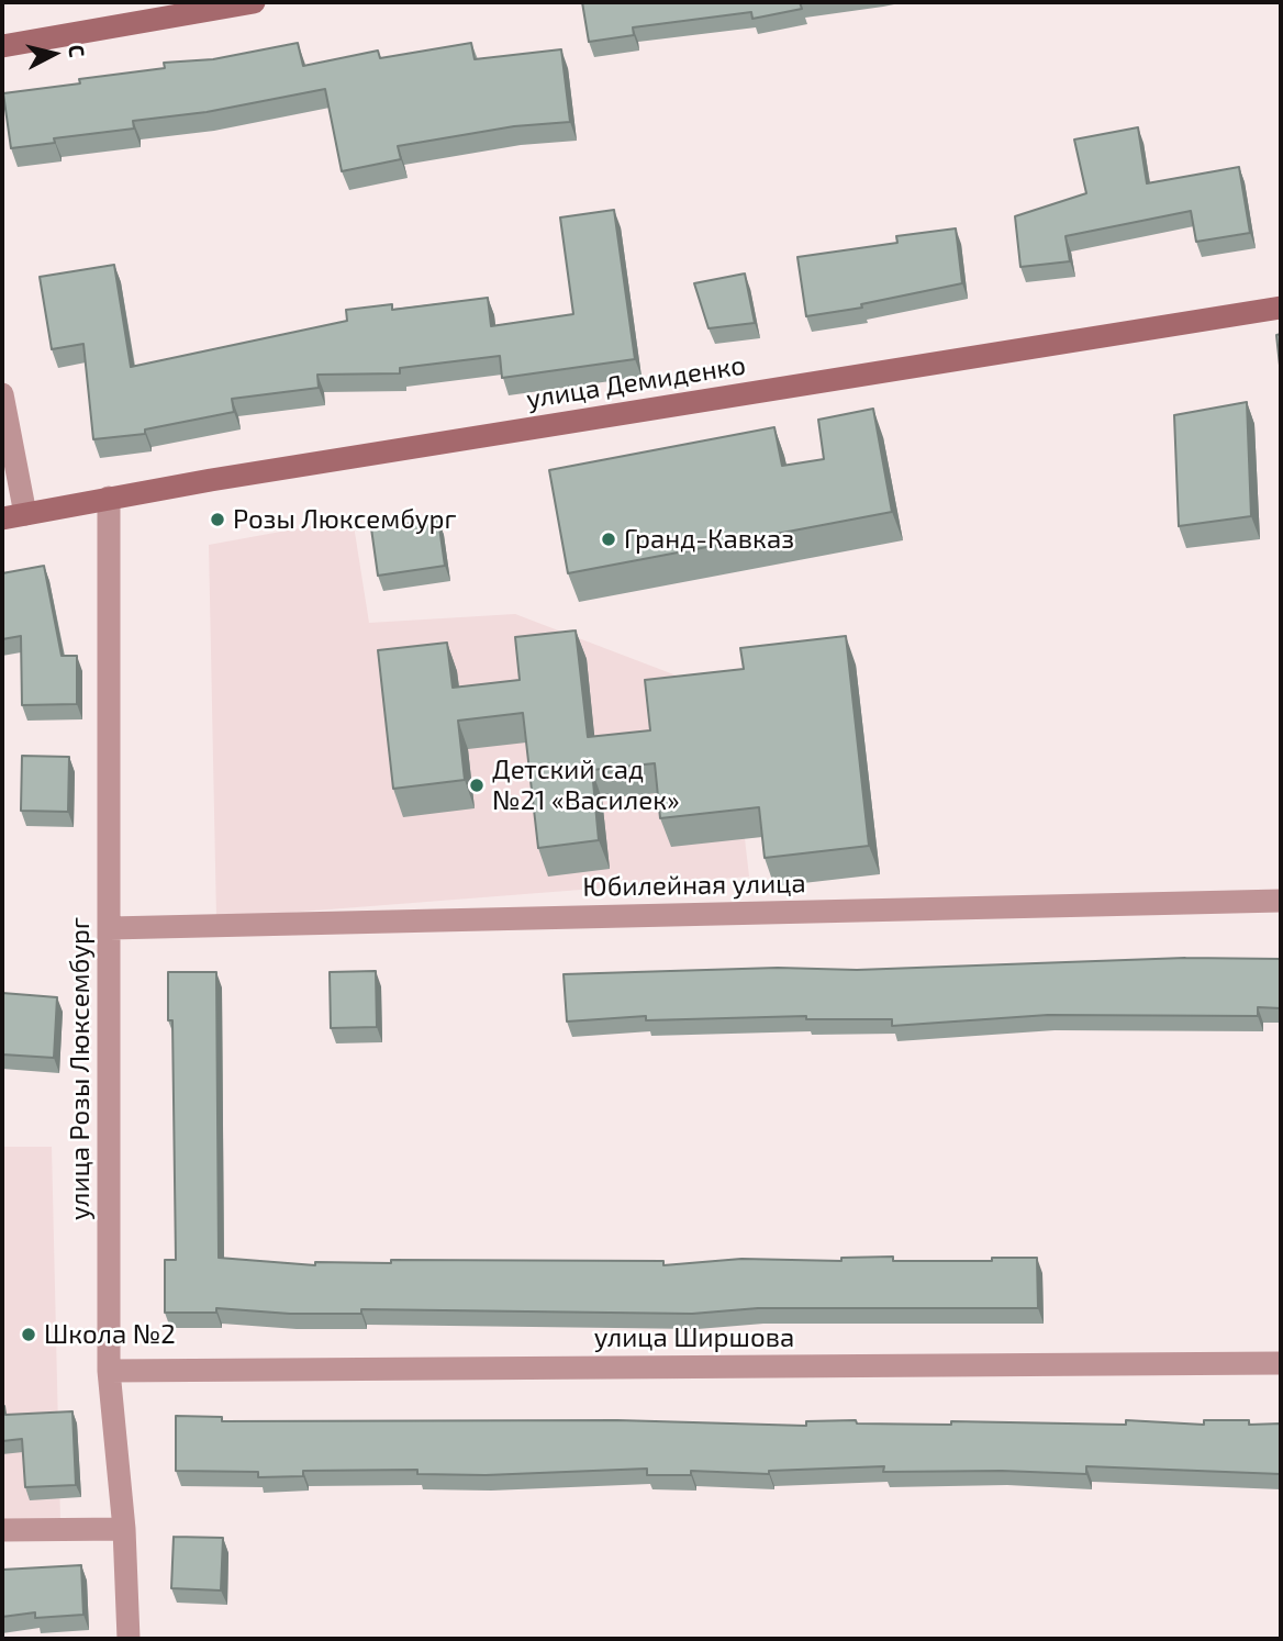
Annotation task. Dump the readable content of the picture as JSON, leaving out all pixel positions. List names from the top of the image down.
{
  "streets": {
    "main road": ["улица Демиденко"],
    "street": ["Юбилейная улица", "улица Розы Люксембург", "улица Ширшова"]
  },
  "crossings": [
    ["улица Демиденко", "улица Розы Люксембург"],
    ["Юбилейная улица", "улица Розы Люксембург"],
    ["улица Розы Люксембург", "улица Ширшова"]
  ],
  "places": [
    "Розы Люксембург",
    "Гранд-Кавказ",
    "Детский сад №21 «Василек»",
    "Школа №2"
  ],
  "north": "right"
}
